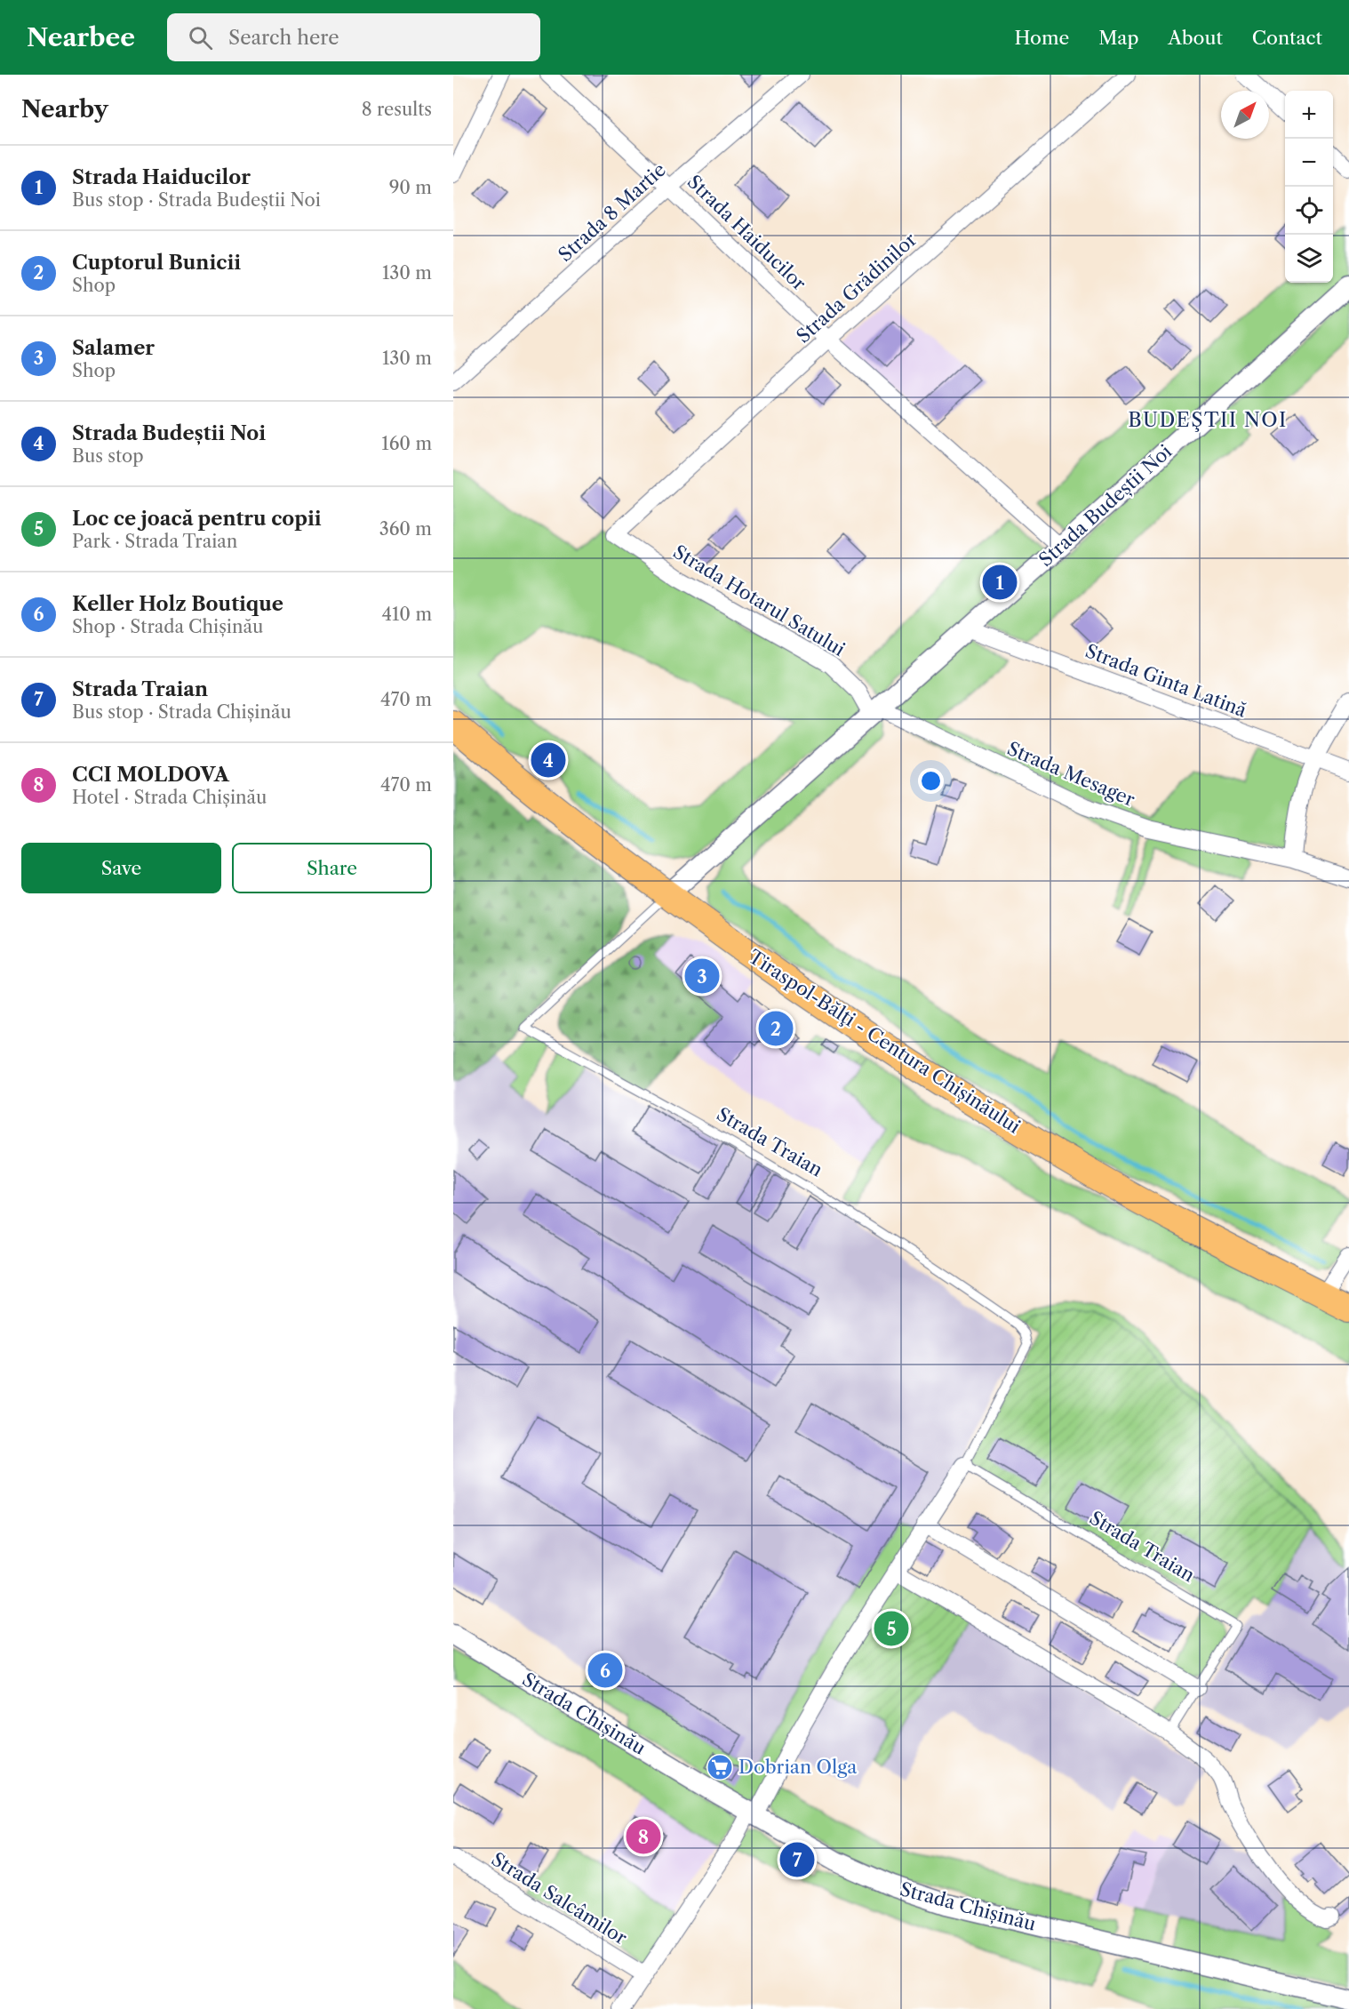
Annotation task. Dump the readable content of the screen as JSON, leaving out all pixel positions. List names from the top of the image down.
{
  "streets": {
    "highway": ["Tiraspol-Bălţi - Centura Chișinăului"],
    "street": [
      "Strada 8 Martie",
      "Strada Haiducilor",
      "Strada Grădinilor",
      "Strada Budeștii Noi",
      "Strada Hotarul Satului",
      "Strada Ginta Latină",
      "Strada Mesager",
      "Strada Traian",
      "Strada Chișinău",
      "Strada Salcâmilor"
    ]
  },
  "crossings": [
    ["Strada 8 Martie", "Strada Haiducilor"],
    ["Strada Haiducilor", "Strada Grădinilor"],
    ["Strada Haiducilor", "Strada Budeștii Noi"],
    ["Strada Grădinilor", "Strada Hotarul Satului"],
    ["Strada Budeștii Noi", "Strada Hotarul Satului"],
    ["Strada Budeștii Noi", "Strada Ginta Latină"],
    ["Strada Budeștii Noi", "Strada Mesager"],
    ["Strada Budeștii Noi", "Tiraspol-Bălţi - Centura Chișinăului"],
    ["Strada Budeștii Noi", "Strada Traian"],
    ["Strada Hotarul Satului", "Strada Mesager"],
    ["Tiraspol-Bălţi - Centura Chișinăului", "Strada Traian"],
    ["Strada Traian", "Strada Chișinău"]
  ],
  "districts": ["BUDEŞTII NOI"],
  "places": {
    "supermarket": ["Dobrian Olga"]
  },
  "north": "top right",
  "page": {
    "header": "Nearbee",
    "search": "Search here",
    "nav": [
      "Home",
      "Map",
      "About",
      "Contact"
    ],
    "heading": ["Nearby", "8 results"],
    "map_buttons": ["+", "−"],
    "list": [
      {
        "mark": "1",
        "name": "Strada Haiducilor",
        "note": "Bus stop · Strada Budeștii Noi",
        "value": "90 m"
      },
      {
        "mark": "2",
        "name": "Cuptorul Bunicii",
        "note": "Shop",
        "value": "130 m"
      },
      {
        "mark": "3",
        "name": "Salamer",
        "note": "Shop",
        "value": "130 m"
      },
      {
        "mark": "4",
        "name": "Strada Budeștii Noi",
        "note": "Bus stop",
        "value": "160 m"
      },
      {
        "mark": "5",
        "name": "Loc ce joacă pentru copii",
        "note": "Park · Strada Traian",
        "value": "360 m"
      },
      {
        "mark": "6",
        "name": "Keller Holz Boutique",
        "note": "Shop · Strada Chișinău",
        "value": "410 m"
      },
      {
        "mark": "7",
        "name": "Strada Traian",
        "note": "Bus stop · Strada Chișinău",
        "value": "470 m"
      },
      {
        "mark": "8",
        "name": "CCI MOLDOVA",
        "note": "Hotel · Strada Chișinău",
        "value": "470 m"
      }
    ],
    "pins": [
      "1",
      "4",
      "3",
      "2",
      "5",
      "6",
      "8",
      "7"
    ],
    "buttons": ["Save", "Share"]
  }
}
